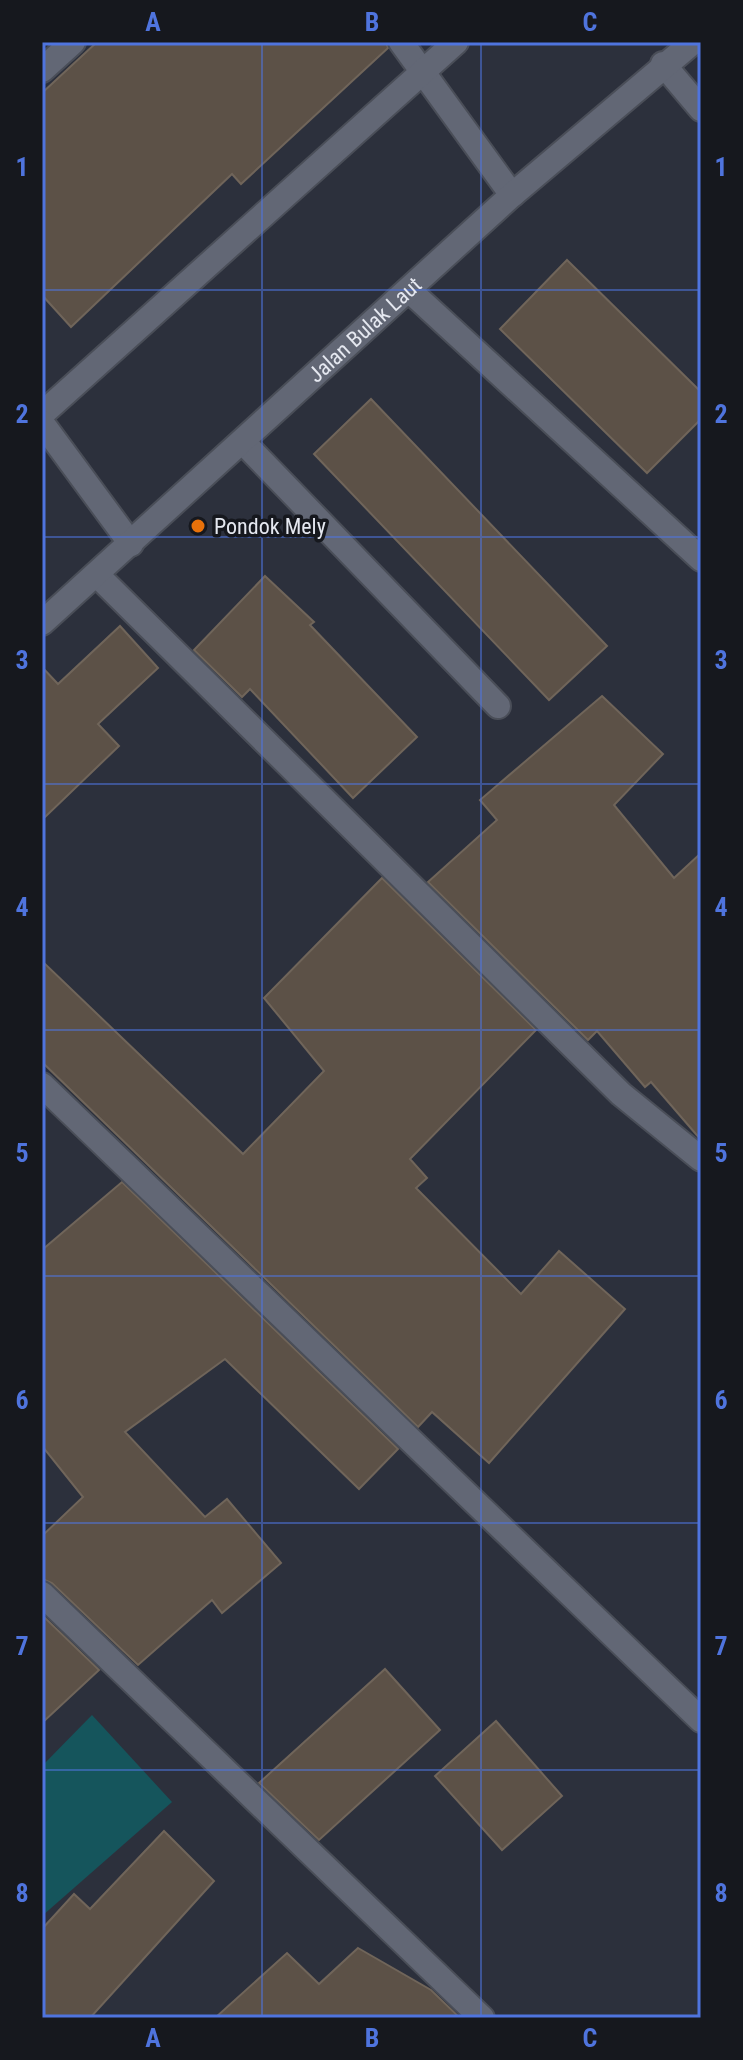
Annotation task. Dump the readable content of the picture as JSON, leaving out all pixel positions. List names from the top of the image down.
{
  "streets": {
    "street": ["Jalan Bulak Laut"]
  },
  "places": ["Pondok Mely"],
  "grid": {
    "columns": ["A", "B", "C"],
    "rows": [
      "1",
      "2",
      "3",
      "4",
      "5",
      "6",
      "7",
      "8"
    ]
  }
}
